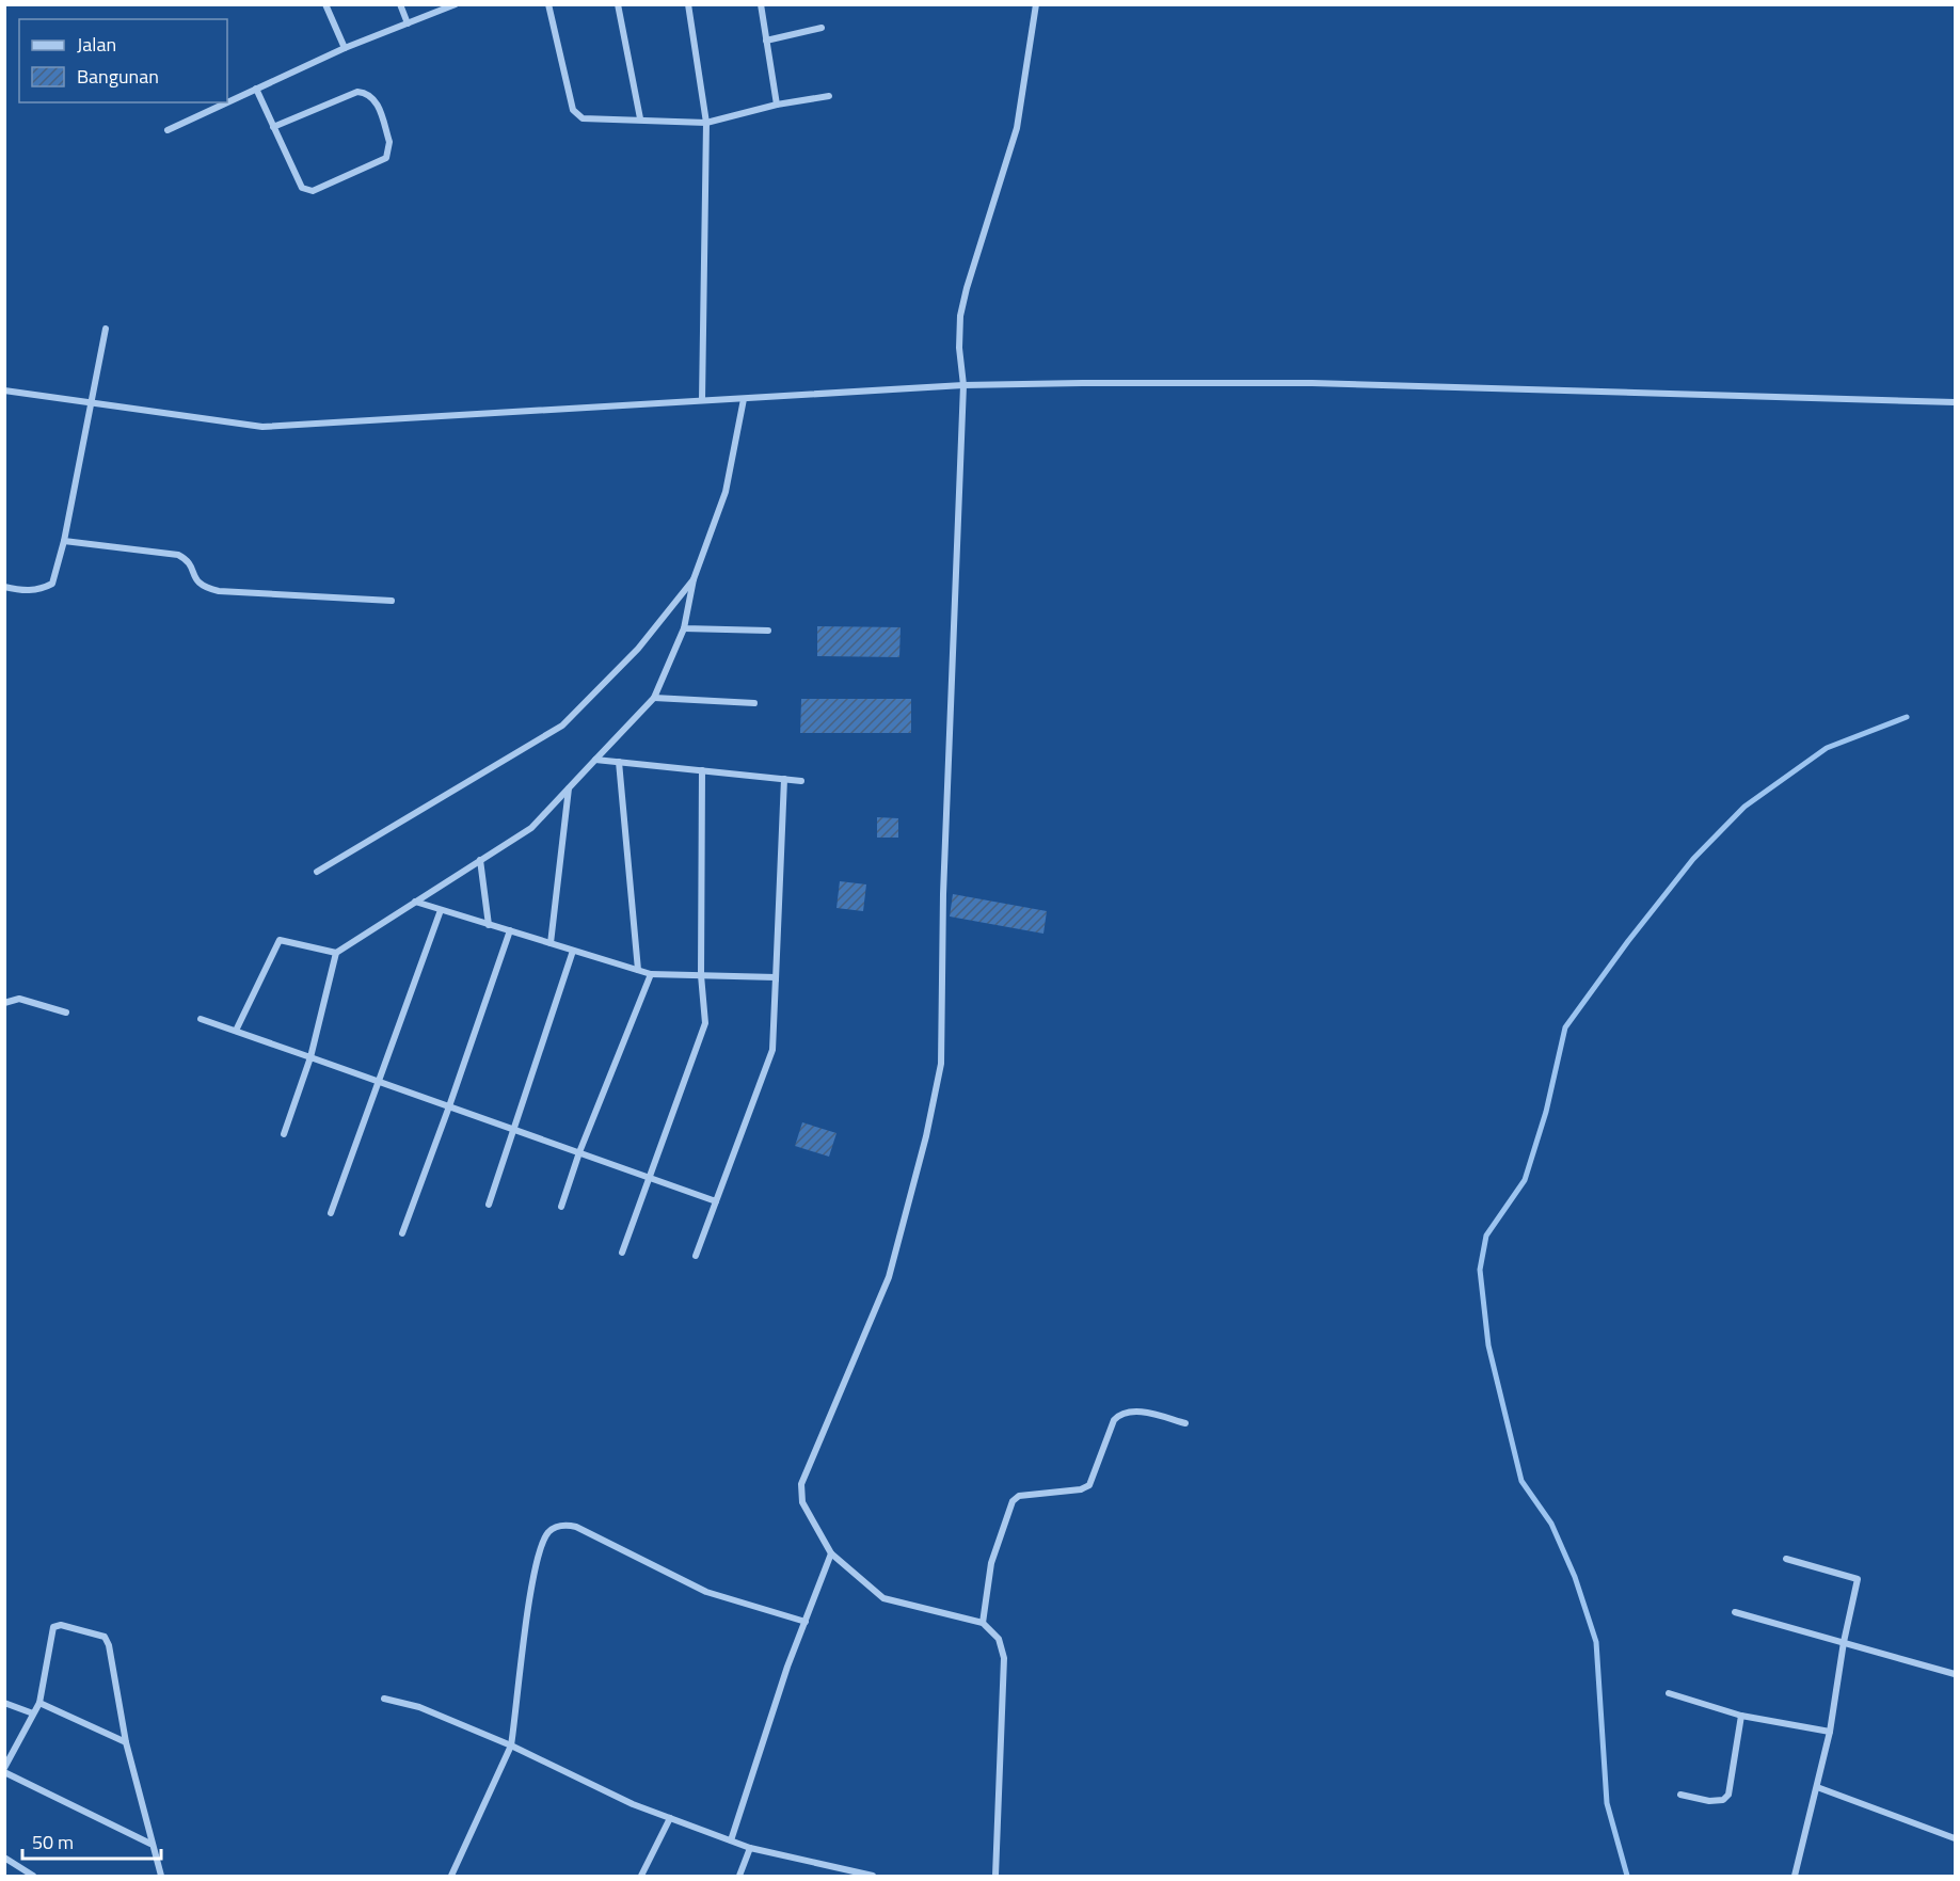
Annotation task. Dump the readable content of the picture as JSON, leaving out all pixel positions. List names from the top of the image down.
{
  "legend": ["Jalan", "Bangunan"],
  "scale_bar": "50 m"
}
